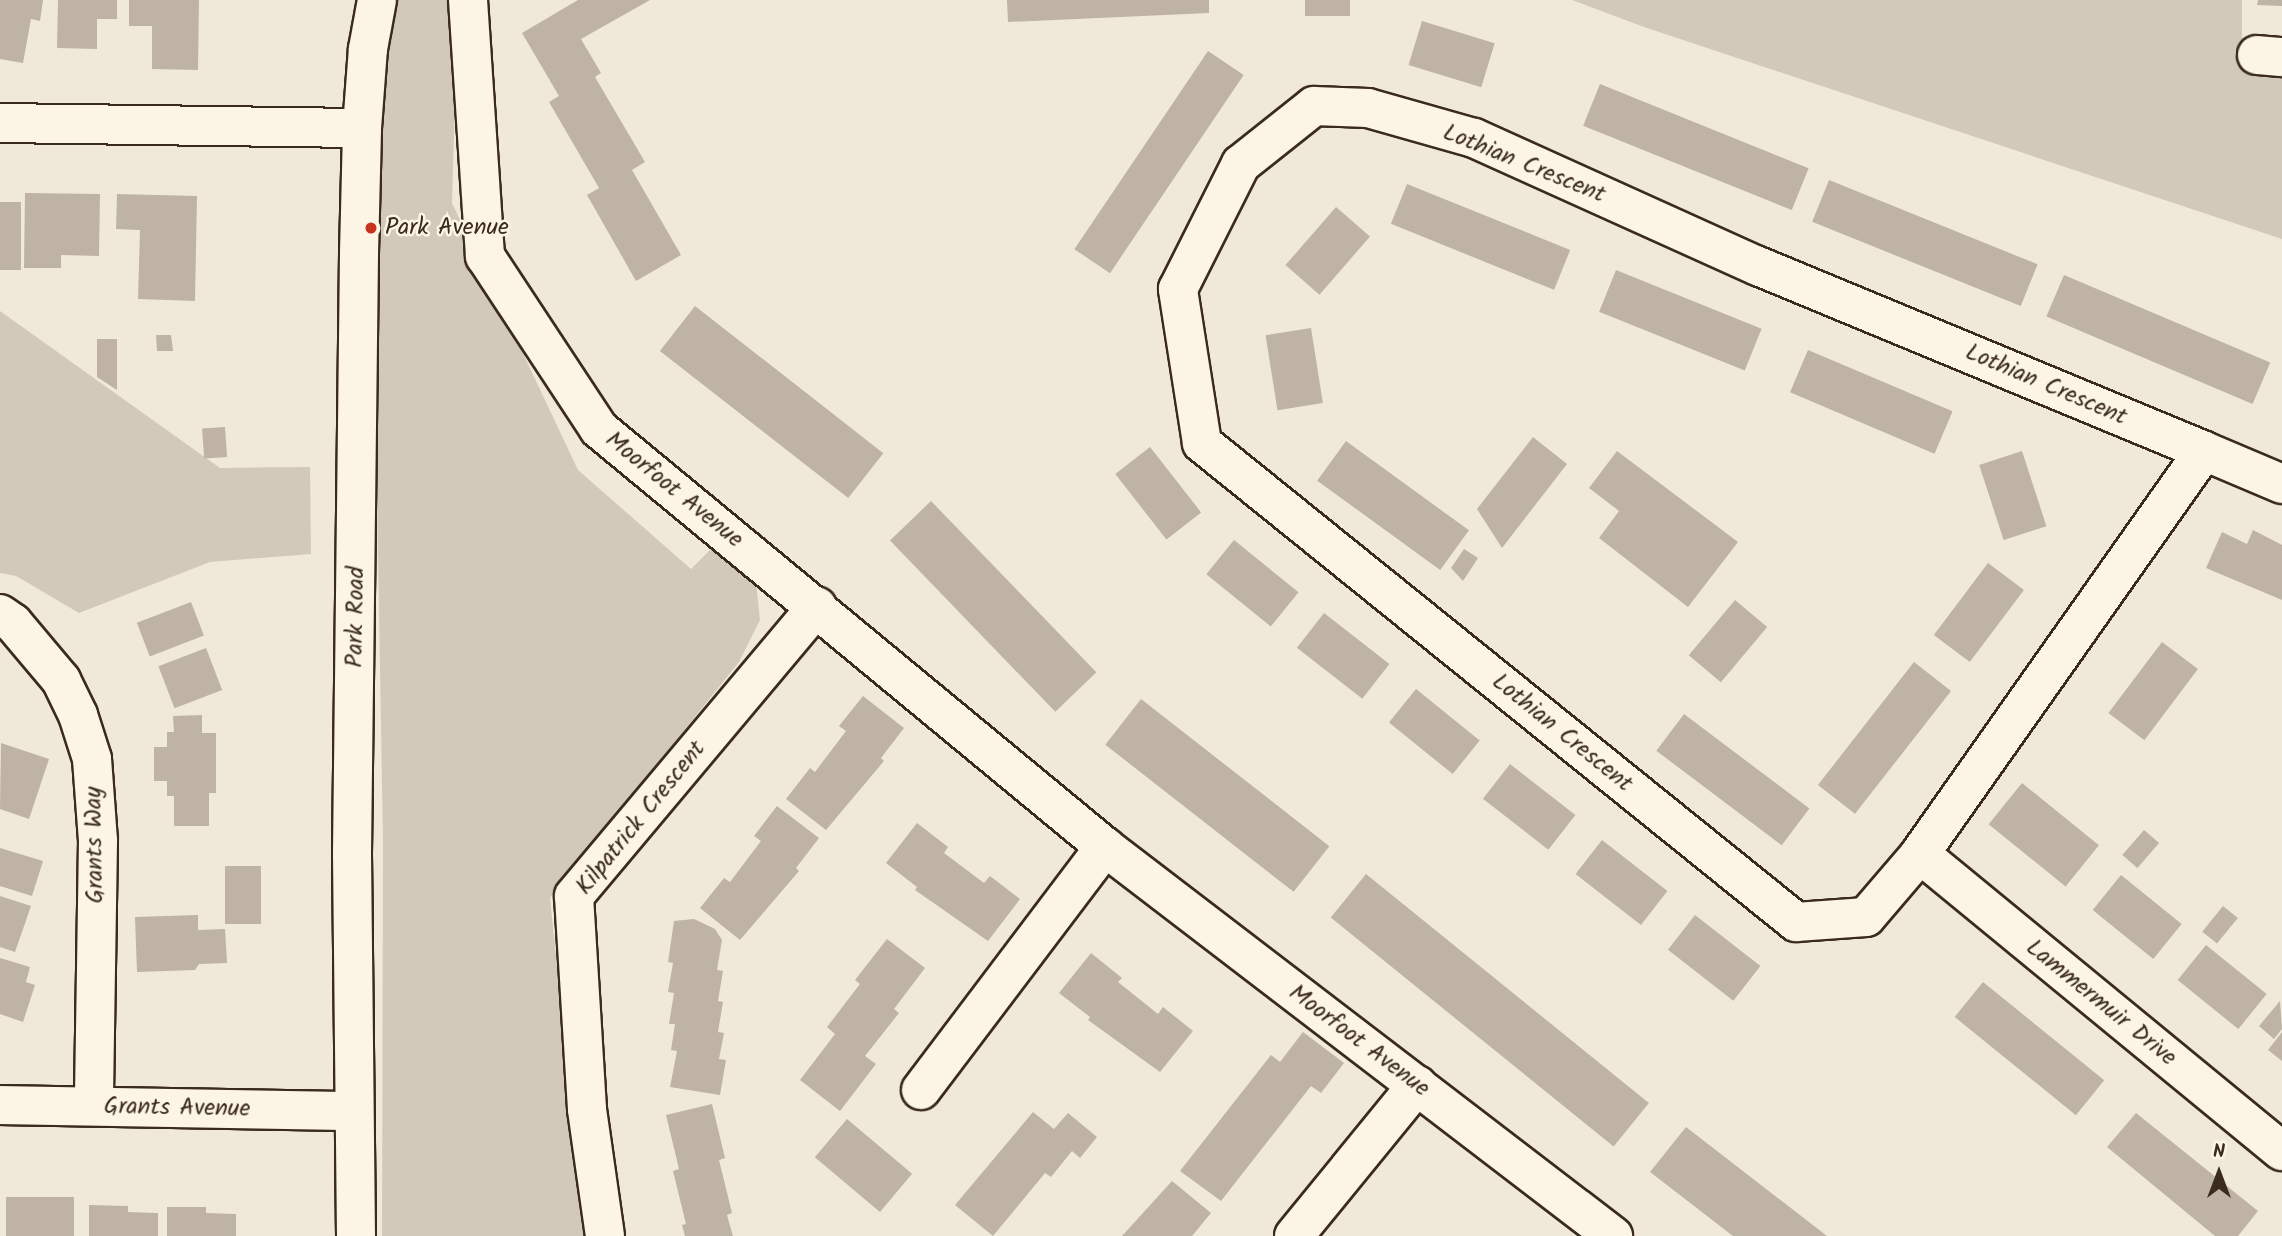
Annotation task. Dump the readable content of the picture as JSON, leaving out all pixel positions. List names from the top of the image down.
{
  "streets": {
    "street": [
      "Lothian Crescent",
      "Moorfoot Avenue",
      "Park Road",
      "Kilpatrick Crescent",
      "Grants Way",
      "Lammermuir Drive",
      "Grants Avenue"
    ]
  },
  "crossings": [
    ["Lothian Crescent", "Lammermuir Drive"],
    ["Moorfoot Avenue", "Kilpatrick Crescent"],
    ["Park Road", "Grants Avenue"],
    ["Grants Way", "Grants Avenue"]
  ],
  "places": ["Park Avenue"],
  "north": "top"
}
